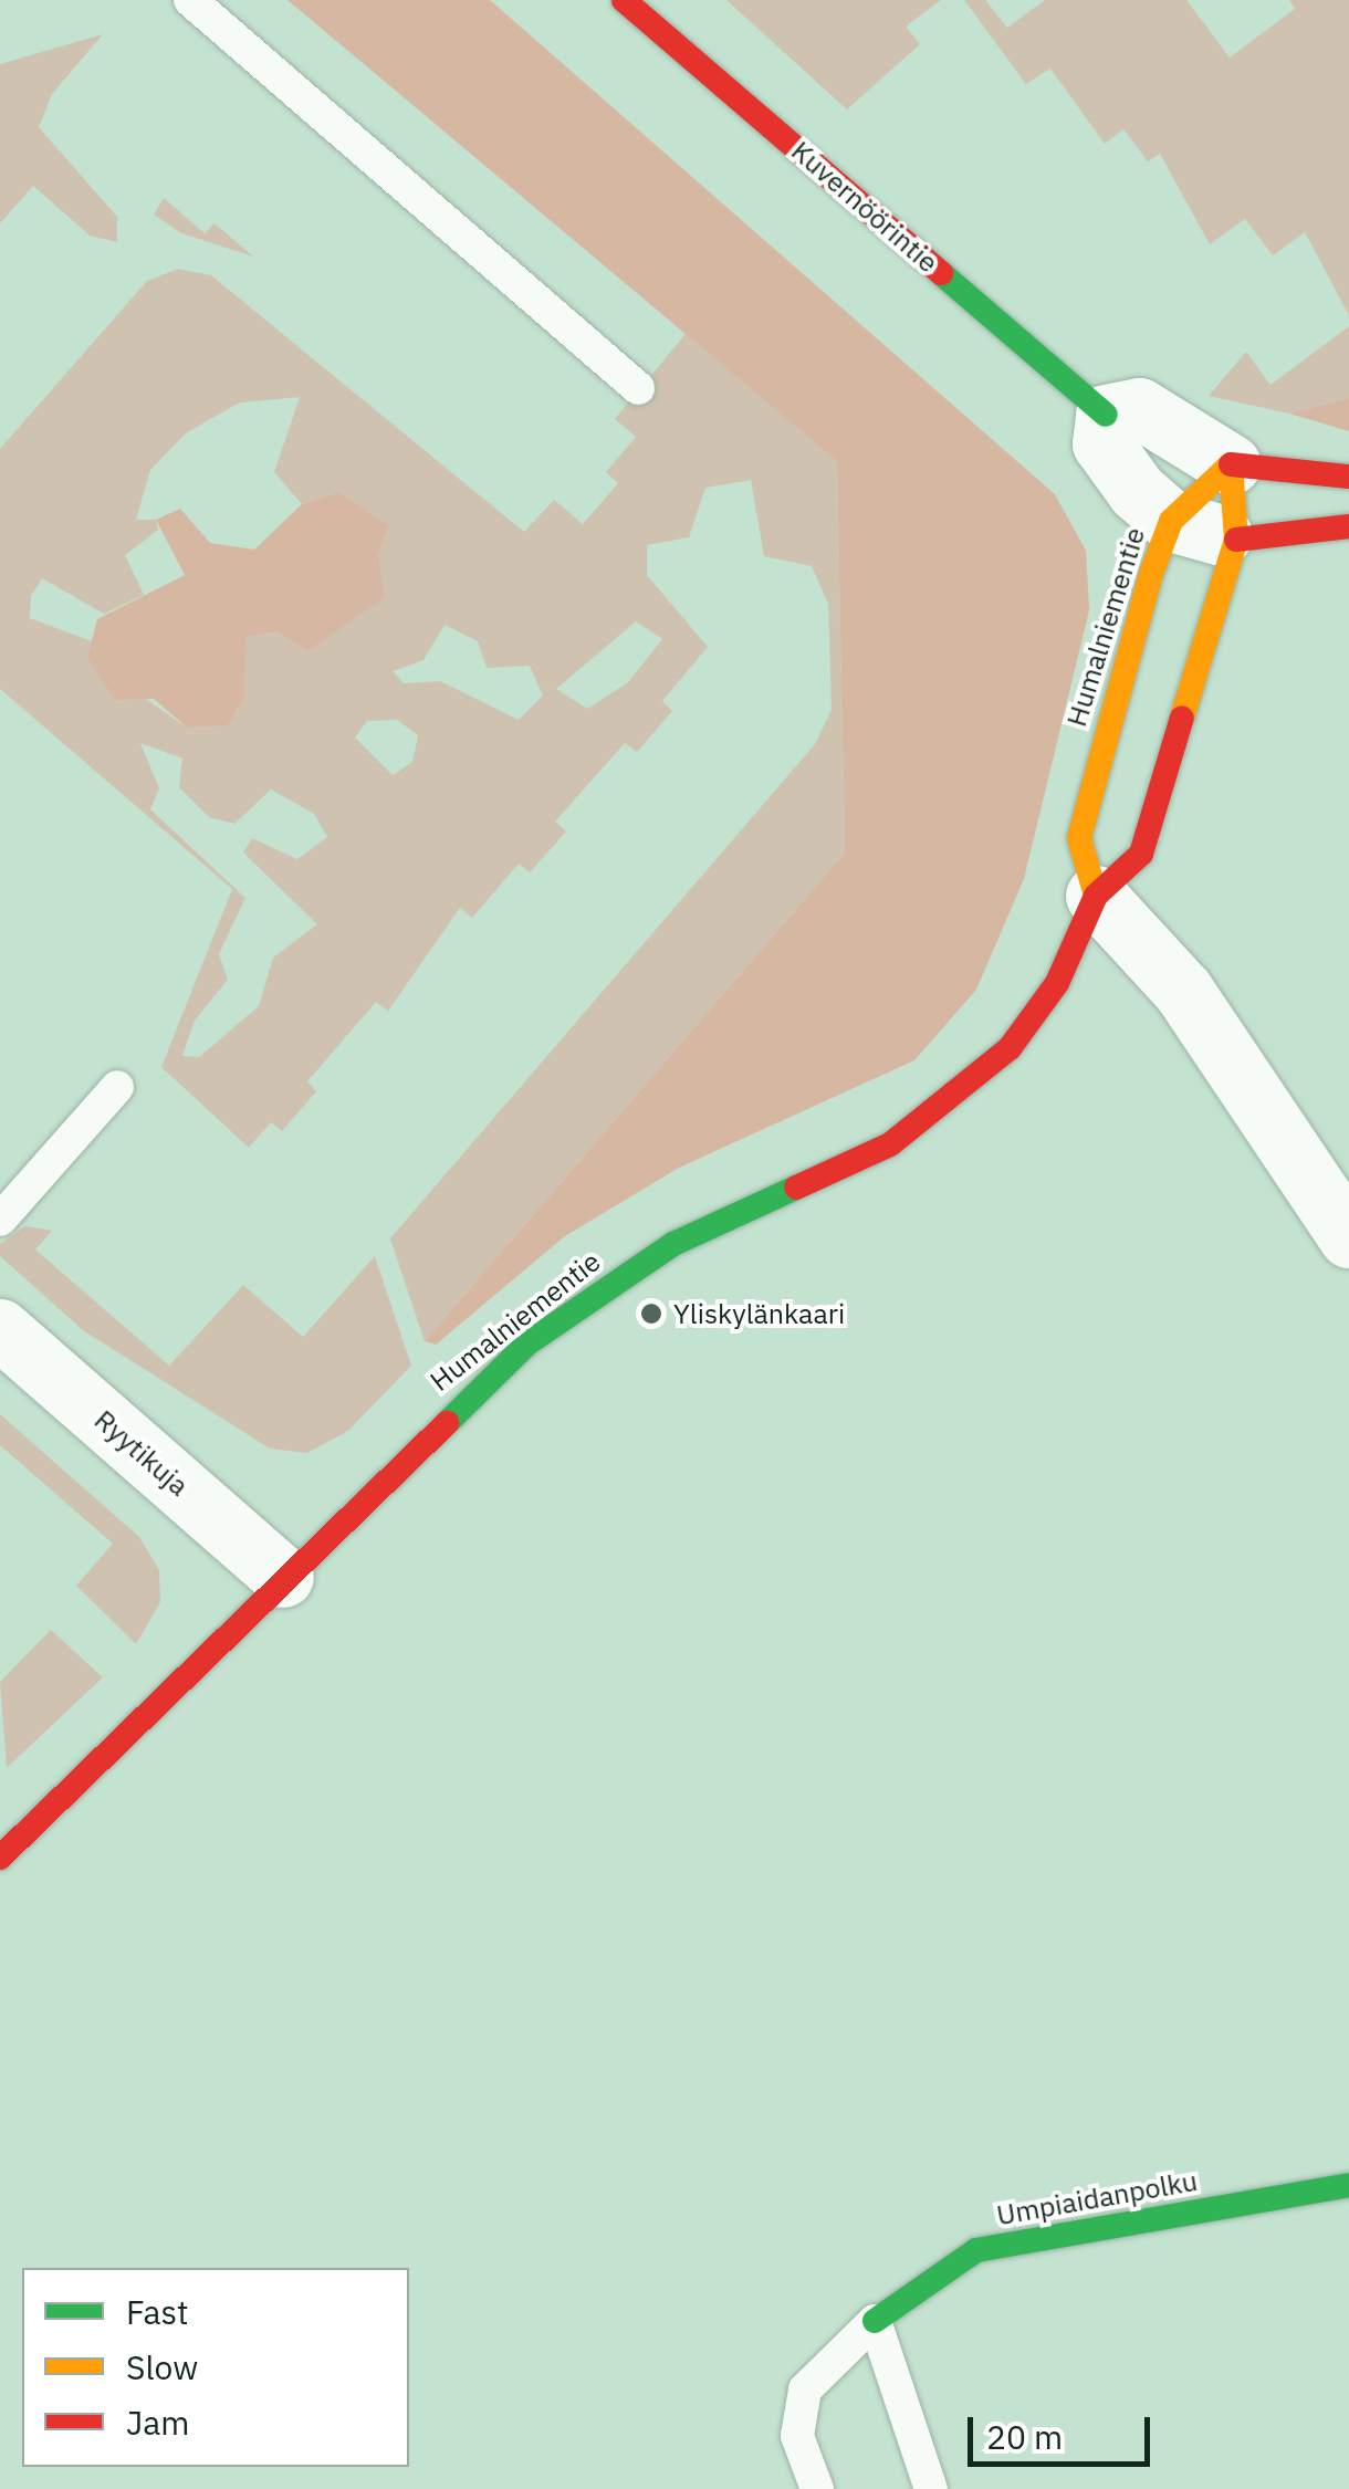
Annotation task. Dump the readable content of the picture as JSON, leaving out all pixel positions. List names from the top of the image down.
{
  "streets": {
    "street": [
      "Kuvernöörintie",
      "Humalniementie",
      "Ryytikuja",
      "Umpiaidanpolku"
    ]
  },
  "crossings": [
    ["Humalniementie", "Ryytikuja"]
  ],
  "places": ["Yliskylänkaari"],
  "legend": ["Fast", "Slow", "Jam"],
  "scale_bar": "20 m"
}
